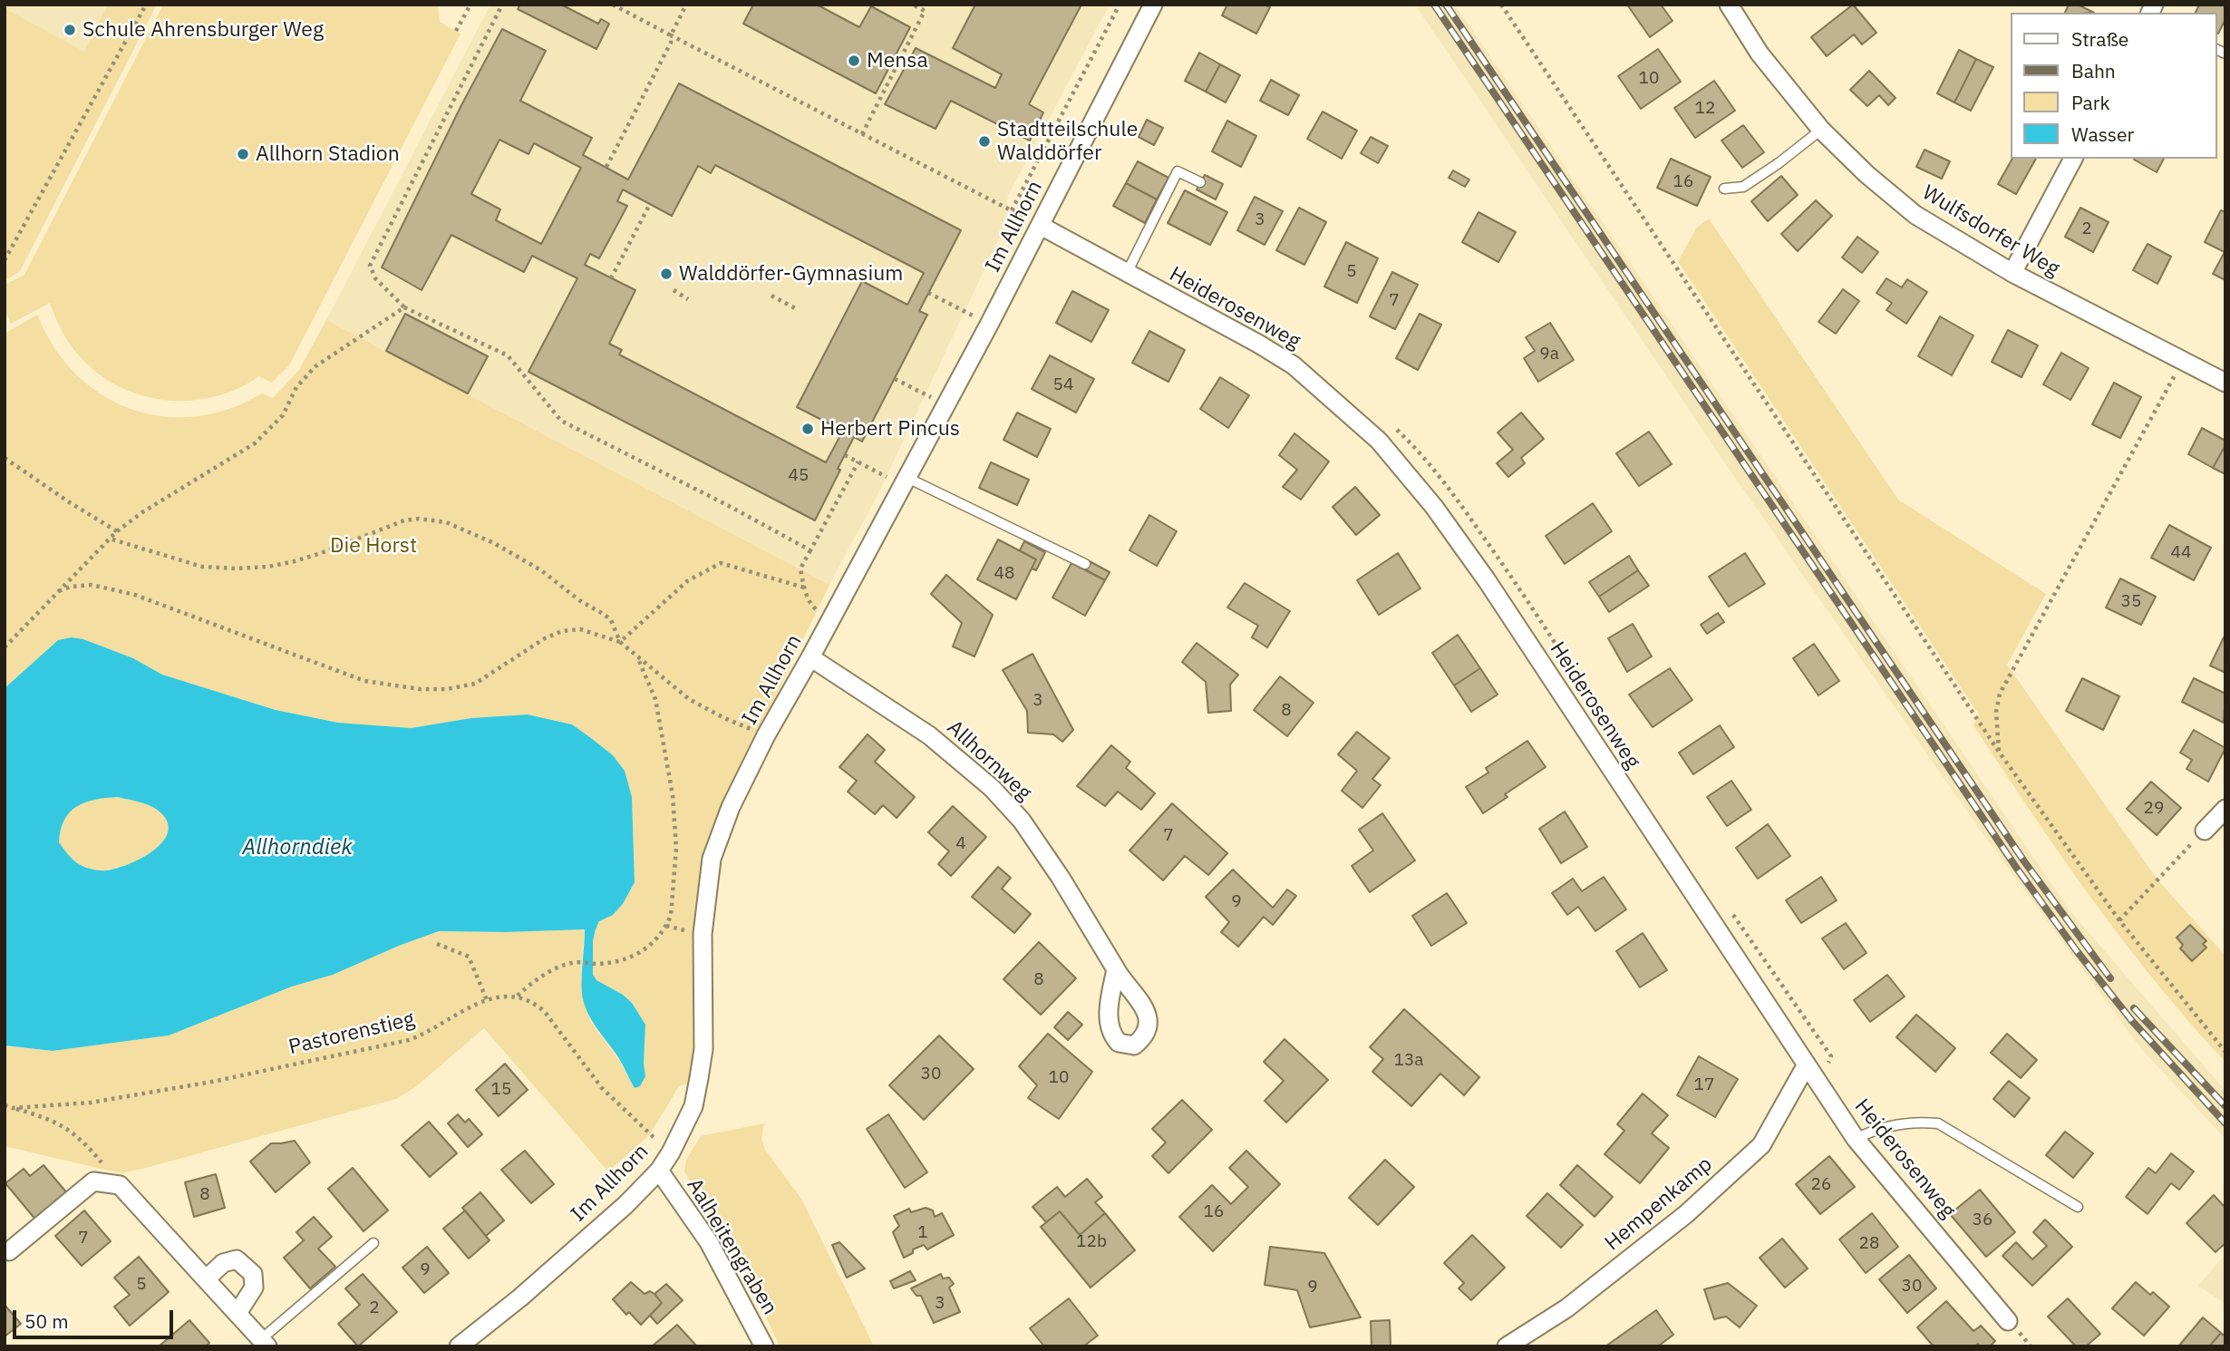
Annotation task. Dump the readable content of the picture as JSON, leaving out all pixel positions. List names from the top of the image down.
{
  "streets": {
    "street": [
      "Im Allhorn",
      "Wulfsdorfer Weg",
      "Heiderosenweg",
      "Allhornweg",
      "Hempenkamp",
      "Aalheitengraben"
    ],
    "path": ["Pastorenstieg"]
  },
  "crossings": [
    ["Im Allhorn", "Heiderosenweg"],
    ["Im Allhorn", "Allhornweg"],
    ["Im Allhorn", "Aalheitengraben"],
    ["Heiderosenweg", "Hempenkamp"]
  ],
  "water": ["Allhorndiek"],
  "parks": ["Die Horst"],
  "places": [
    "Schule Ahrensburger Weg",
    "Mensa",
    "Stadtteilschule Walddörfer",
    "Allhorn Stadion",
    "Walddörfer-Gymnasium",
    "Herbert Pincus"
  ],
  "house_numbers": [
    "10",
    "12",
    "16",
    "3",
    "2",
    "5",
    "7",
    "9a",
    "54",
    "45",
    "44",
    "48",
    "35",
    "3",
    "8",
    "29",
    "7",
    "4",
    "9",
    "8",
    "13a",
    "30",
    "10",
    "17",
    "15",
    "26",
    "8",
    "16",
    "36",
    "1",
    "7",
    "12b",
    "28",
    "9",
    "5",
    "30",
    "9",
    "3",
    "2"
  ],
  "legend": [
    "Straße",
    "Bahn",
    "Park",
    "Wasser"
  ],
  "scale_bar": "50 m"
}
